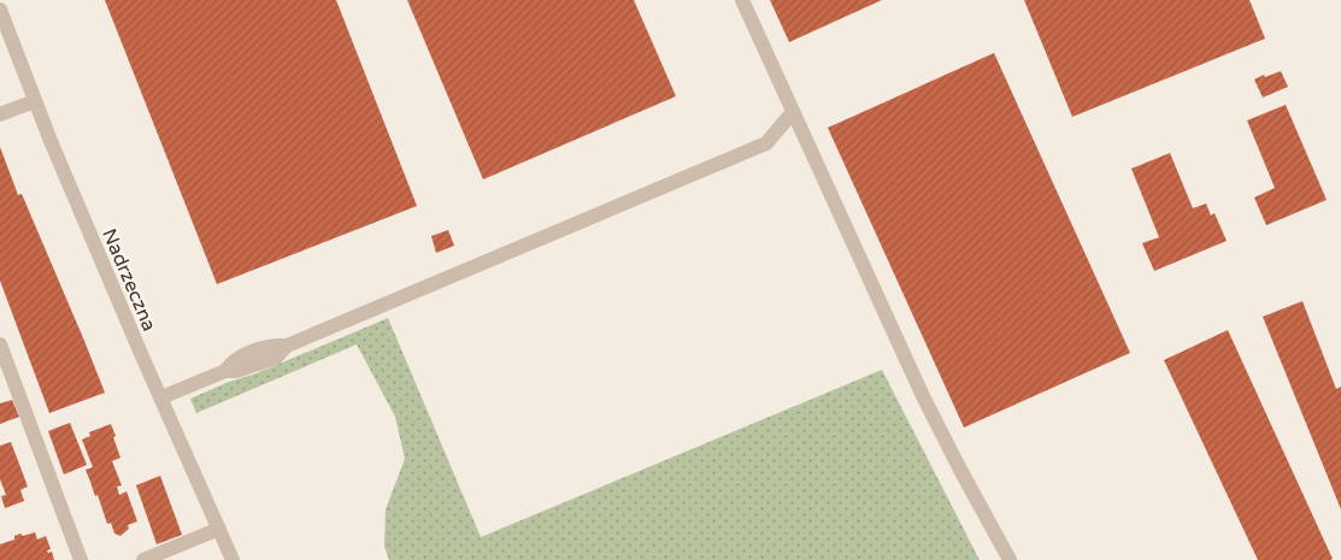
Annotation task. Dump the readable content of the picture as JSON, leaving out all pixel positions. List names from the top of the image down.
{
  "streets": {
    "street": ["Nadrzeczna"]
  }
}
